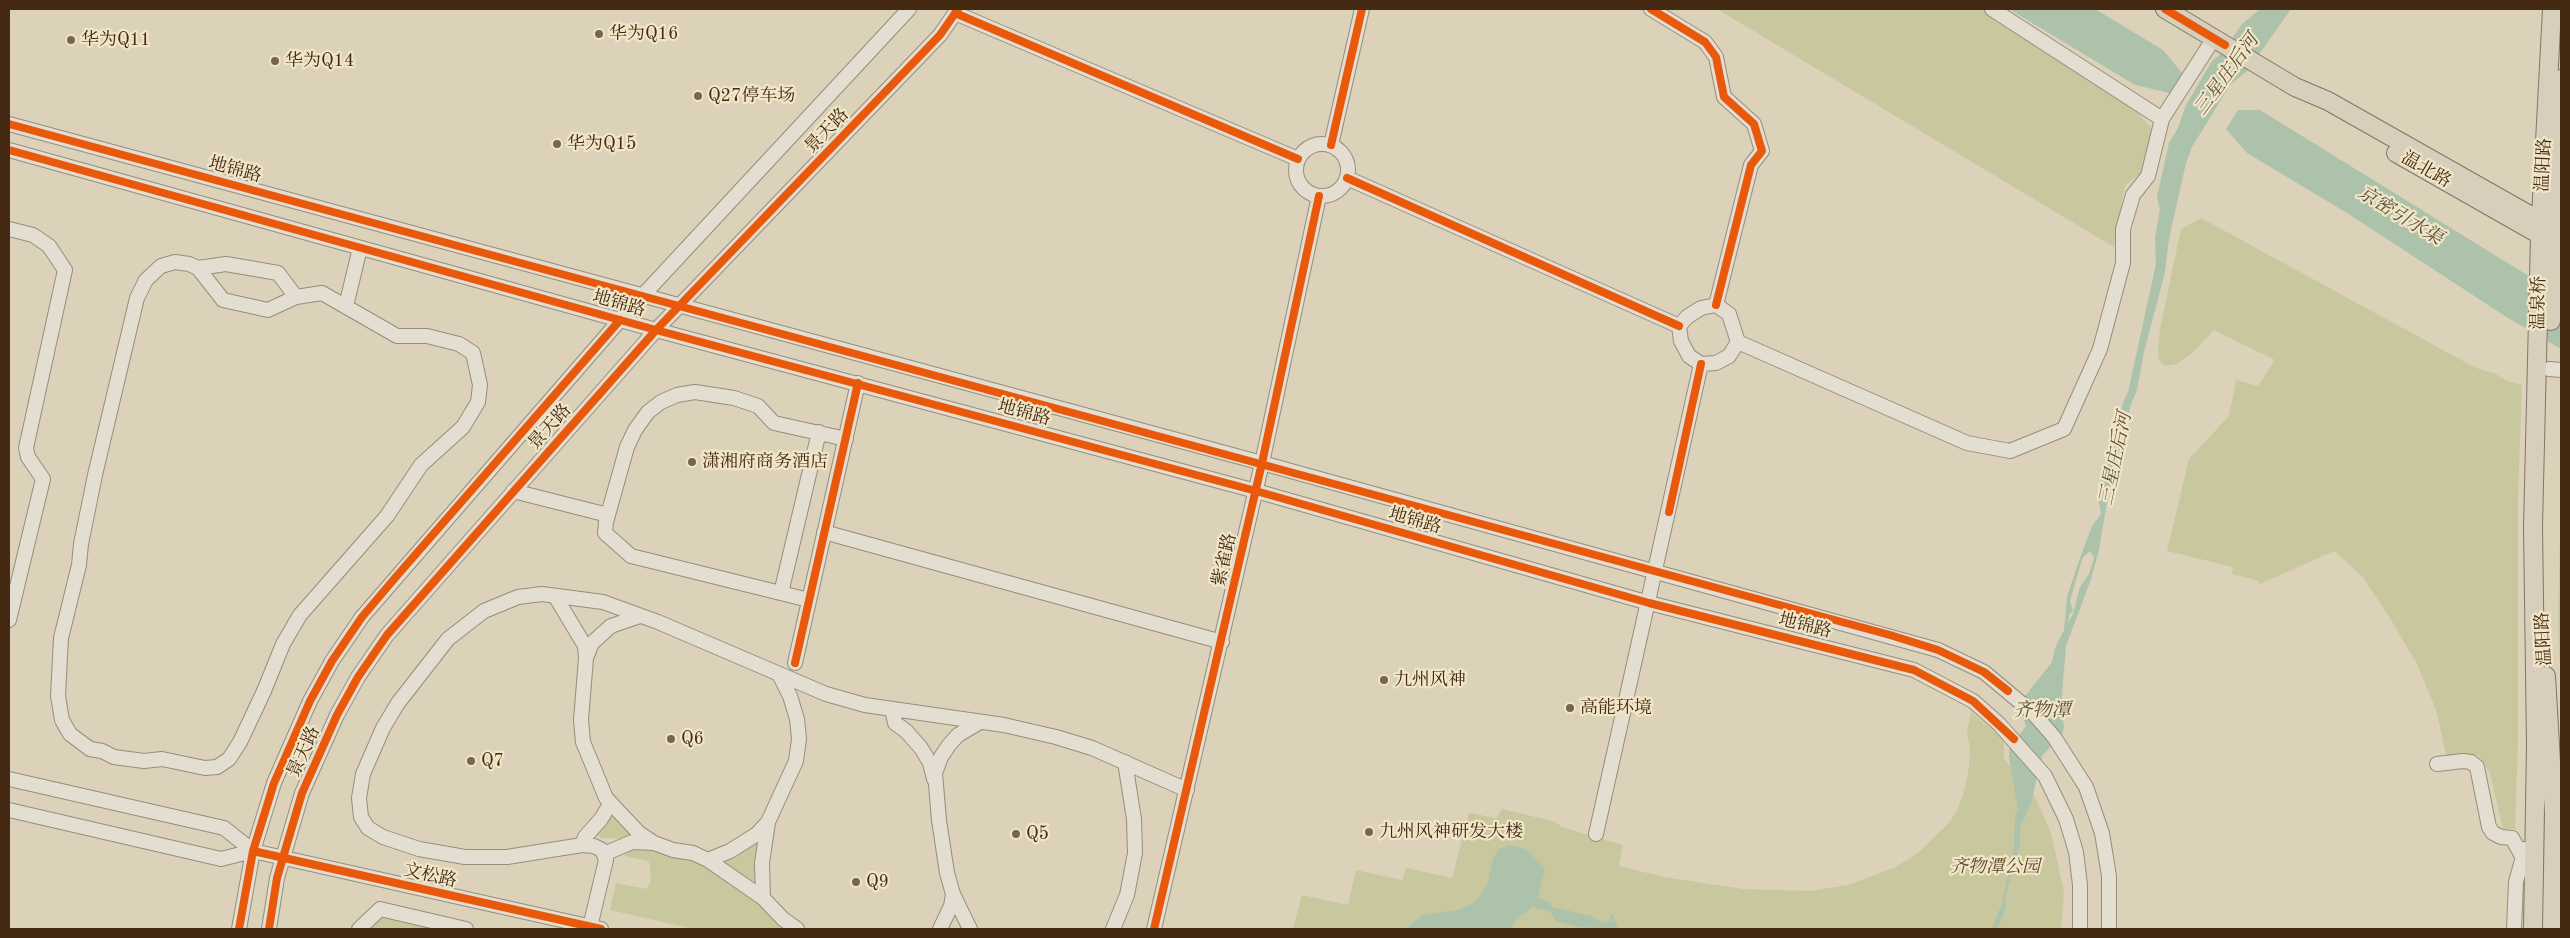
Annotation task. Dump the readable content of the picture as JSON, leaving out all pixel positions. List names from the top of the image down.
{
  "streets": {
    "main road": ["温阳路", "温北路", "温泉桥"],
    "street": [
      "景天路",
      "地锦路",
      "紫雀路",
      "文松路"
    ]
  },
  "crossings": [
    ["景天路", "地锦路"],
    ["景天路", "文松路"],
    ["温阳路", "温北路"],
    ["温阳路", "温泉桥"],
    ["地锦路", "紫雀路"]
  ],
  "water": ["三星庄后河", "京密引水渠", "齐物潭"],
  "parks": ["齐物潭公园"],
  "places": [
    "华为Q16",
    "华为Q11",
    "华为Q14",
    "Q27停车场",
    "华为Q15",
    "潇湘府商务酒店",
    "九州风神",
    "高能环境",
    "Q6",
    "Q7",
    "九州风神研发大楼",
    "Q5",
    "Q9"
  ]
}
